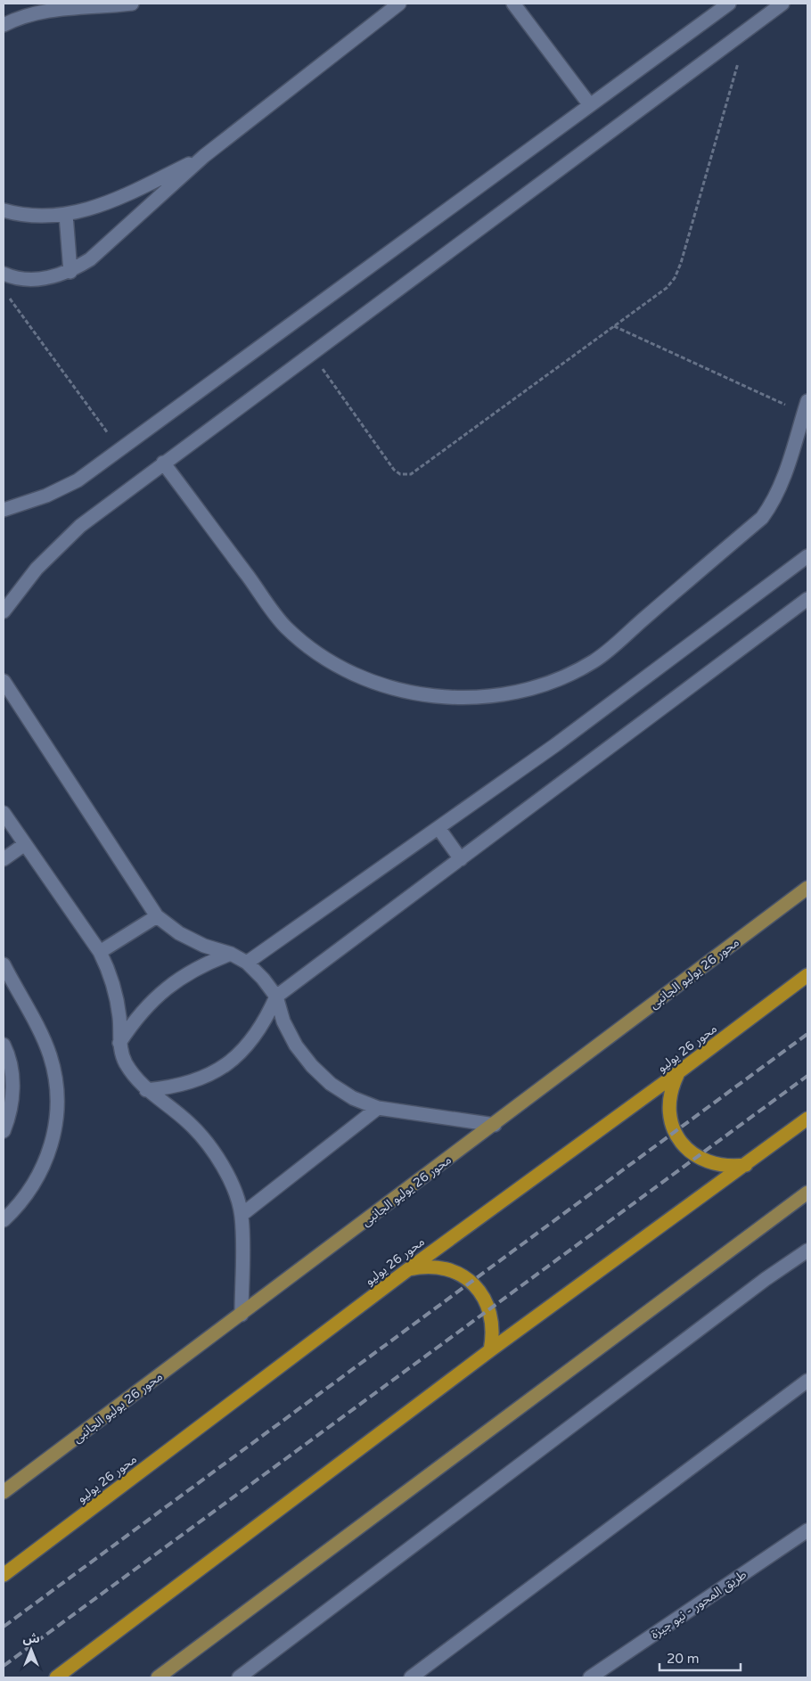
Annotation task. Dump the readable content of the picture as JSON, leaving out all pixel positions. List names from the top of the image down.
{
  "streets": {
    "highway": ["محور 26 يوليو"],
    "main road": ["محور 26 يوليو الجانبى"],
    "street": ["طريق المحور - نيو جيزة"]
  },
  "scale_bar": "20 m",
  "north": "top"
}
